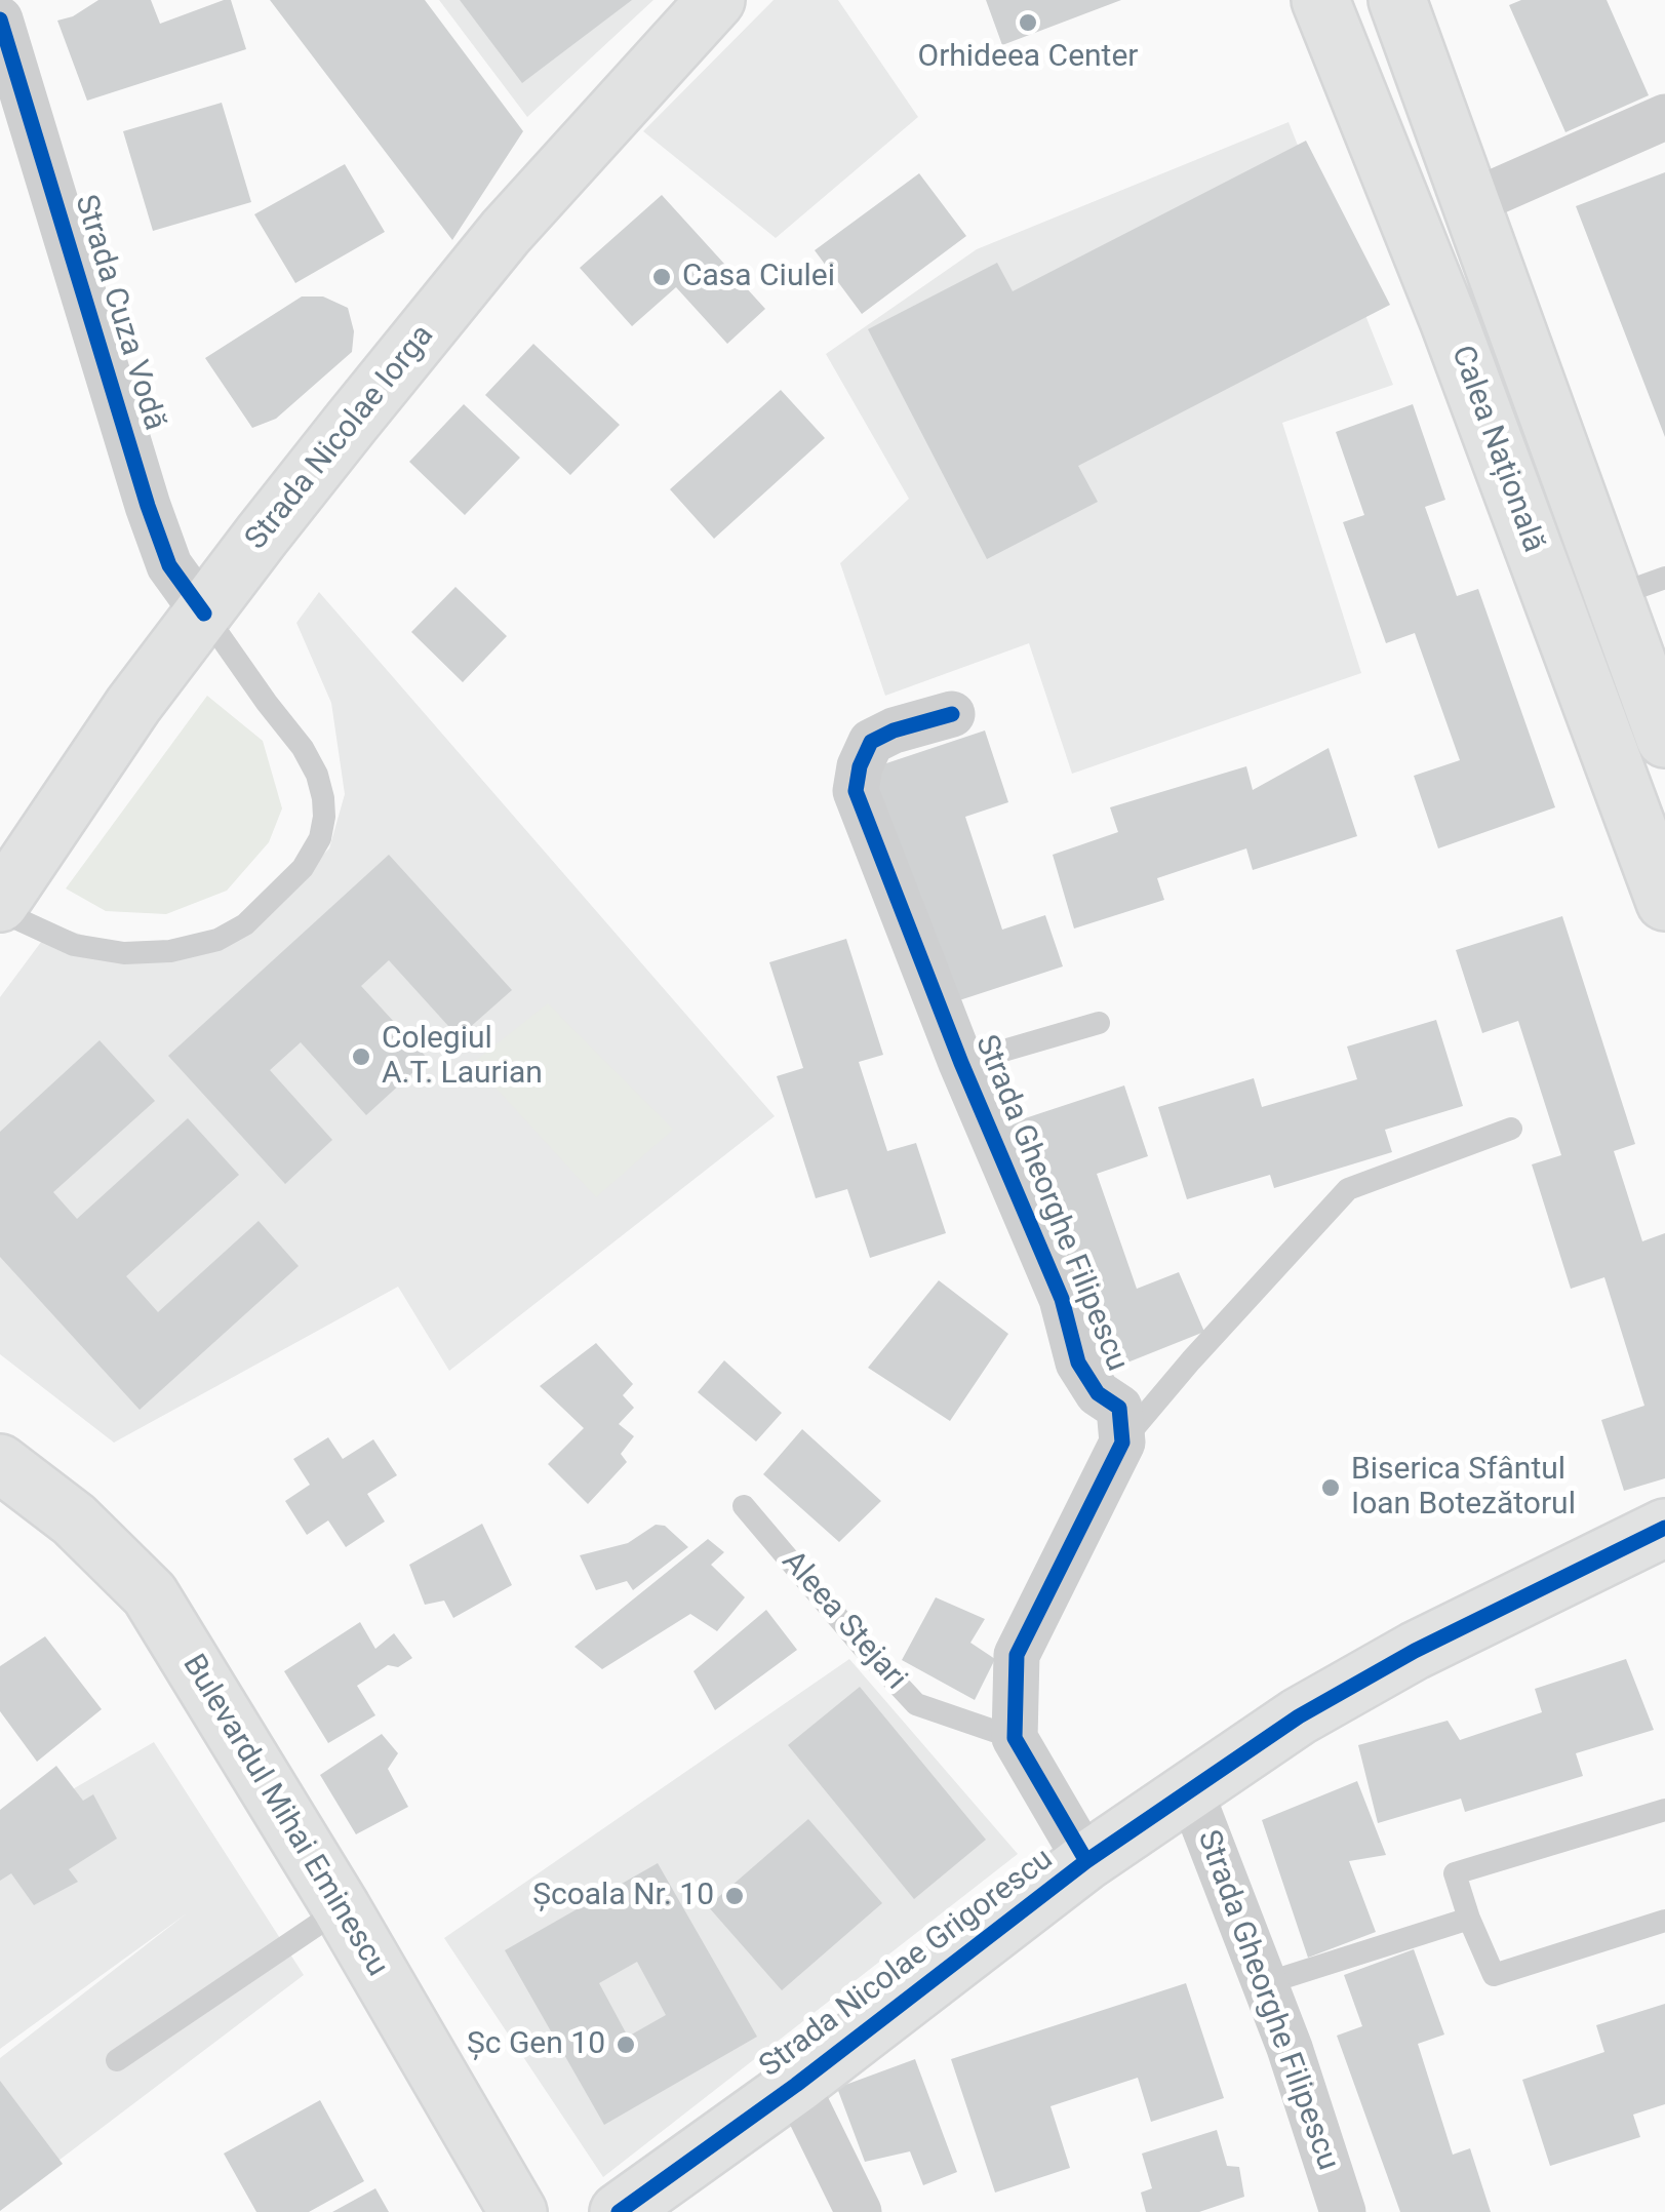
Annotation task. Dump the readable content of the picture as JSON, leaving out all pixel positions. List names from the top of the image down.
{
  "streets": {
    "main road": [
      "Strada Nicolae Iorga",
      "Calea Națională",
      "Bulevardul Mihai Eminescu",
      "Strada Nicolae Grigorescu"
    ],
    "street": ["Strada Cuza Vodă", "Strada Gheorghe Filipescu"],
    "lane": ["Aleea Stejari"]
  },
  "crossings": [
    ["Strada Cuza Vodă", "Strada Nicolae Iorga"],
    ["Strada Gheorghe Filipescu", "Strada Nicolae Grigorescu"]
  ],
  "places": [
    "Orhideea Center",
    "Casa Ciulei",
    "Colegiul A.T. Laurian",
    "Biserica Sfântul Ioan Botezătorul",
    "Școala Nr. 10",
    "Șc Gen 10"
  ]
}
